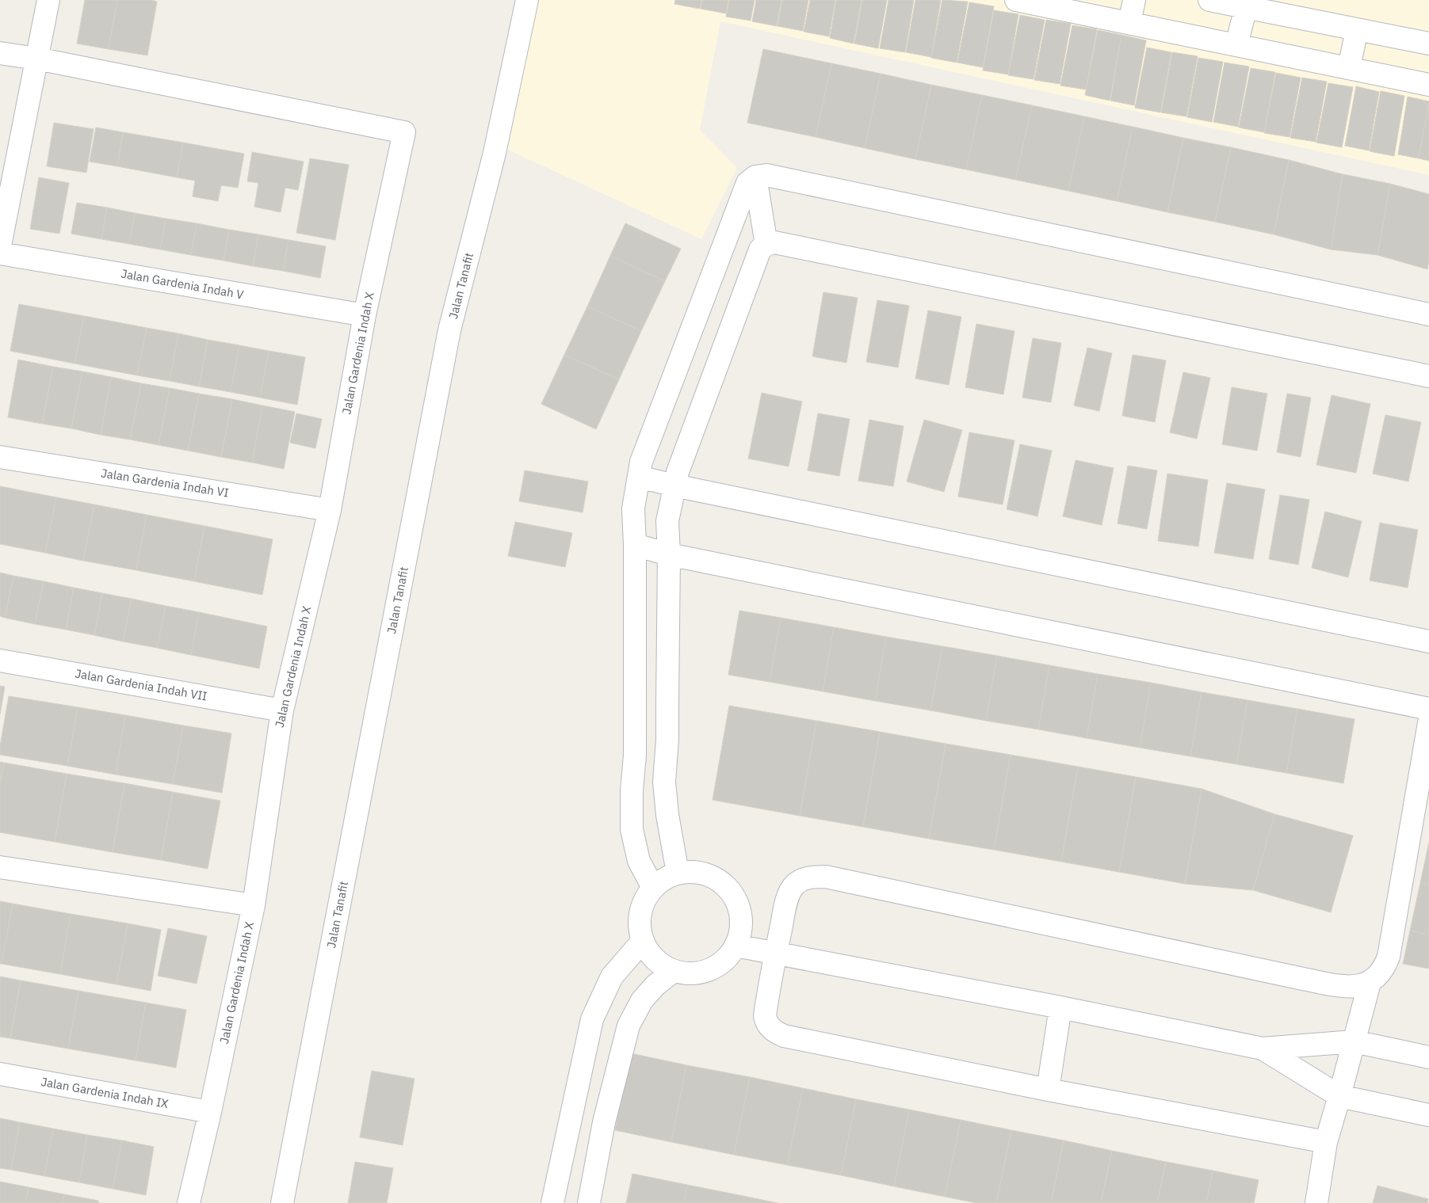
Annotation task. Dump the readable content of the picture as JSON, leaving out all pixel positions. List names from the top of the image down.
{
  "streets": {
    "street": [
      "Jalan Gardenia Indah V",
      "Jalan Tanafit",
      "Jalan Gardenia Indah X",
      "Jalan Gardenia Indah VI",
      "Jalan Gardenia Indah VII",
      "Jalan Gardenia Indah IX"
    ]
  },
  "crossings": [
    ["Jalan Gardenia Indah V", "Jalan Gardenia Indah X"],
    ["Jalan Gardenia Indah X", "Jalan Gardenia Indah VI"],
    ["Jalan Gardenia Indah X", "Jalan Gardenia Indah VII"],
    ["Jalan Gardenia Indah X", "Jalan Gardenia Indah IX"]
  ]
}
